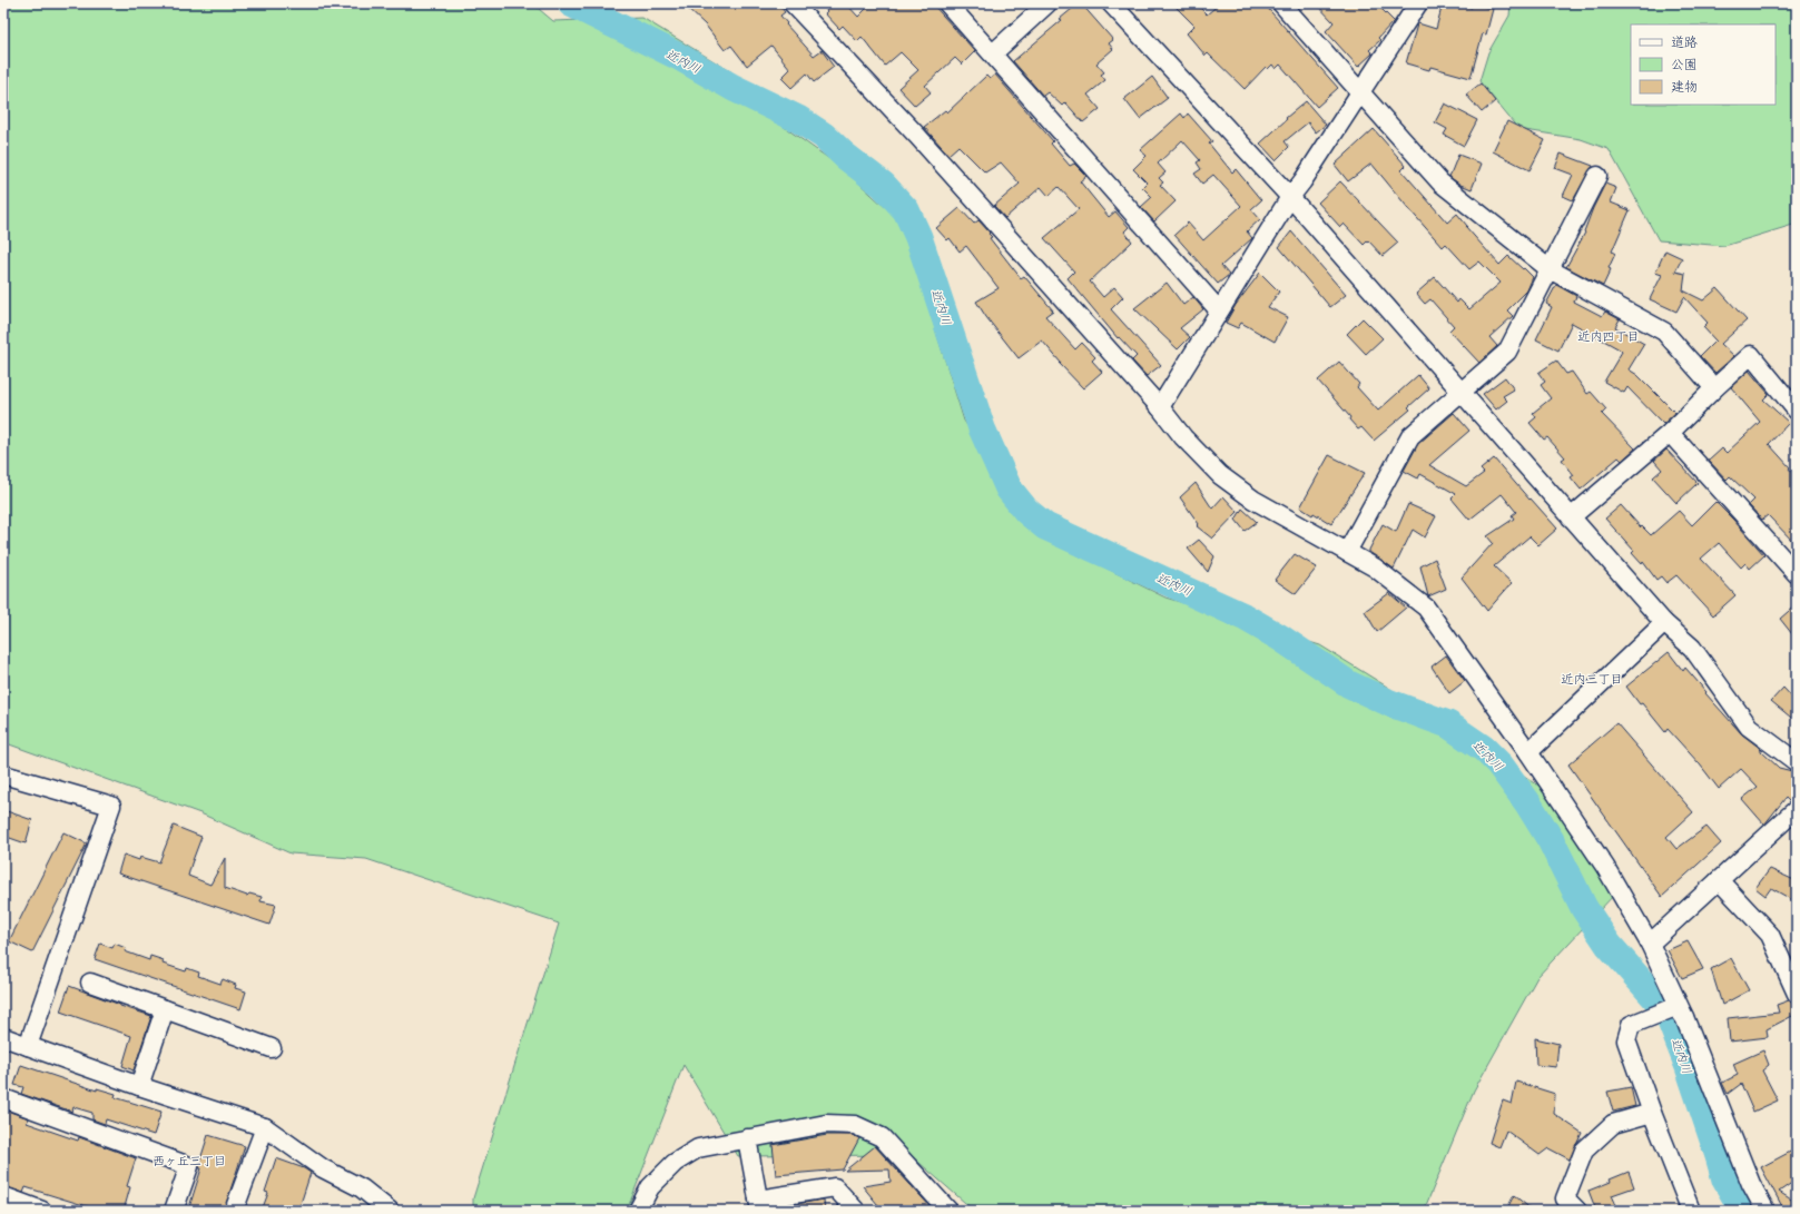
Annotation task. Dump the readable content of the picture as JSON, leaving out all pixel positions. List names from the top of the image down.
{
  "districts": ["近内四丁目", "近内三丁目", "西ヶ丘三丁目"],
  "water": ["近内川"],
  "legend": ["道路", "公園", "建物"]
}
